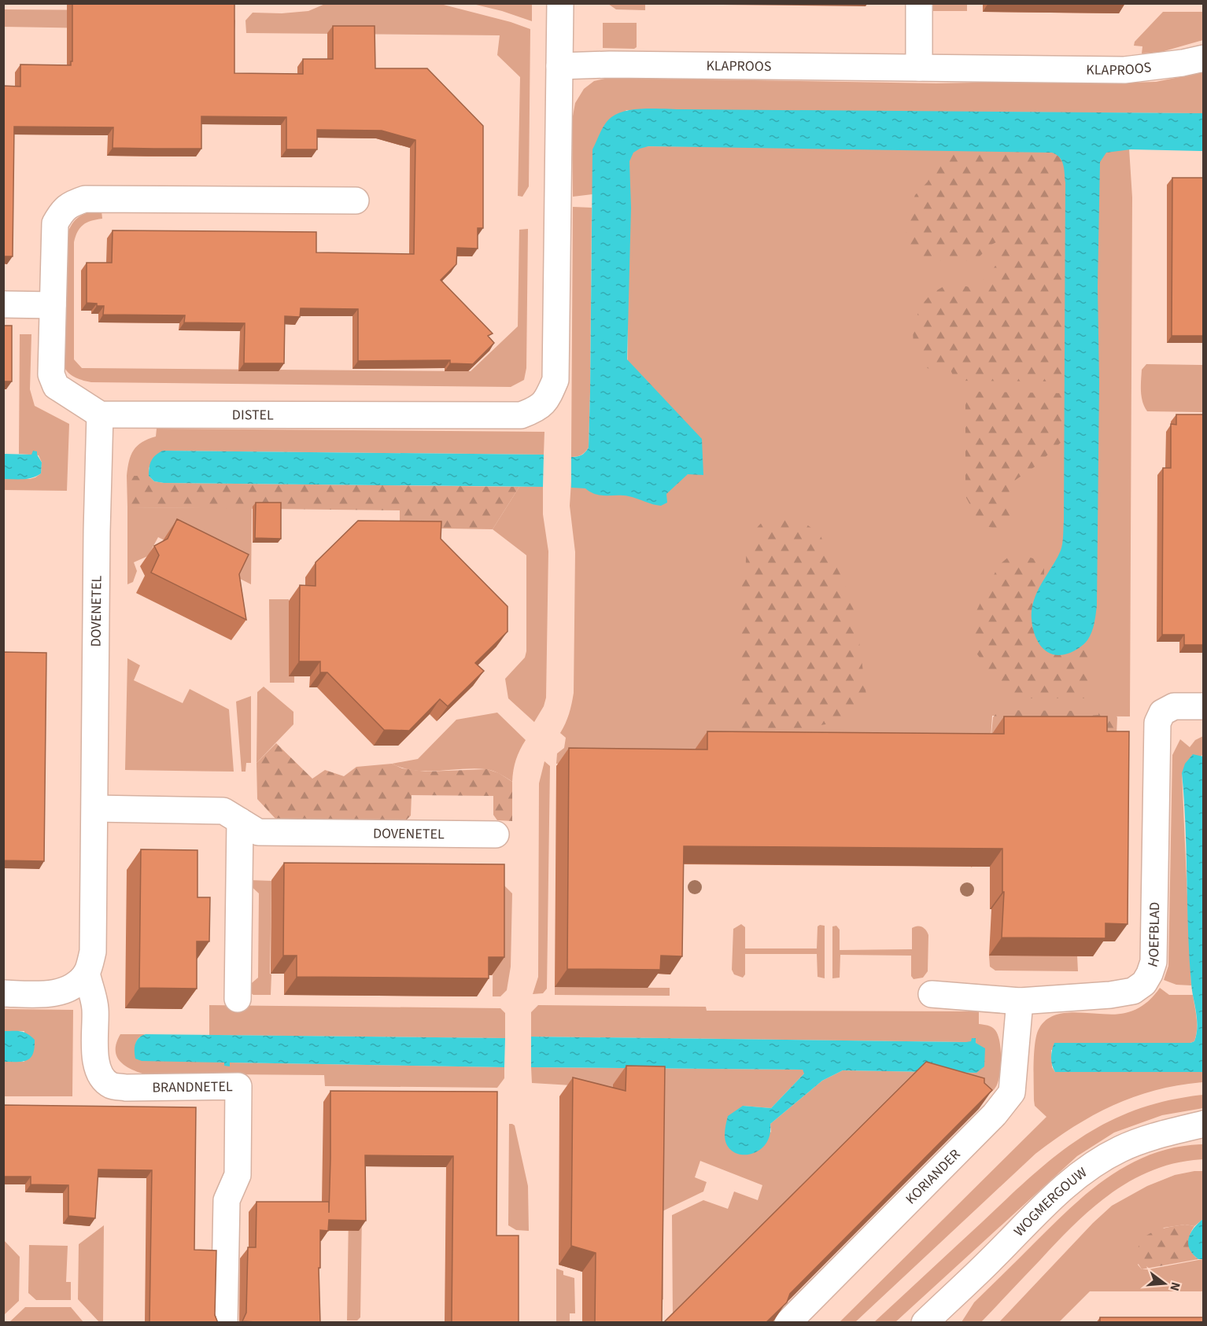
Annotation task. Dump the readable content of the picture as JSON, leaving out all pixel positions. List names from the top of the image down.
{
  "streets": {
    "street": [
      "KLAPROOS",
      "DISTEL",
      "DOVENETEL",
      "HOEFBLAD",
      "BRANDNETEL",
      "KORIANDER",
      "WOGMERGOUW"
    ]
  },
  "crossings": [
    ["KLAPROOS", "DISTEL"],
    ["DISTEL", "DOVENETEL"],
    ["DOVENETEL", "BRANDNETEL"],
    ["HOEFBLAD", "KORIANDER"]
  ],
  "north": "right"
}
